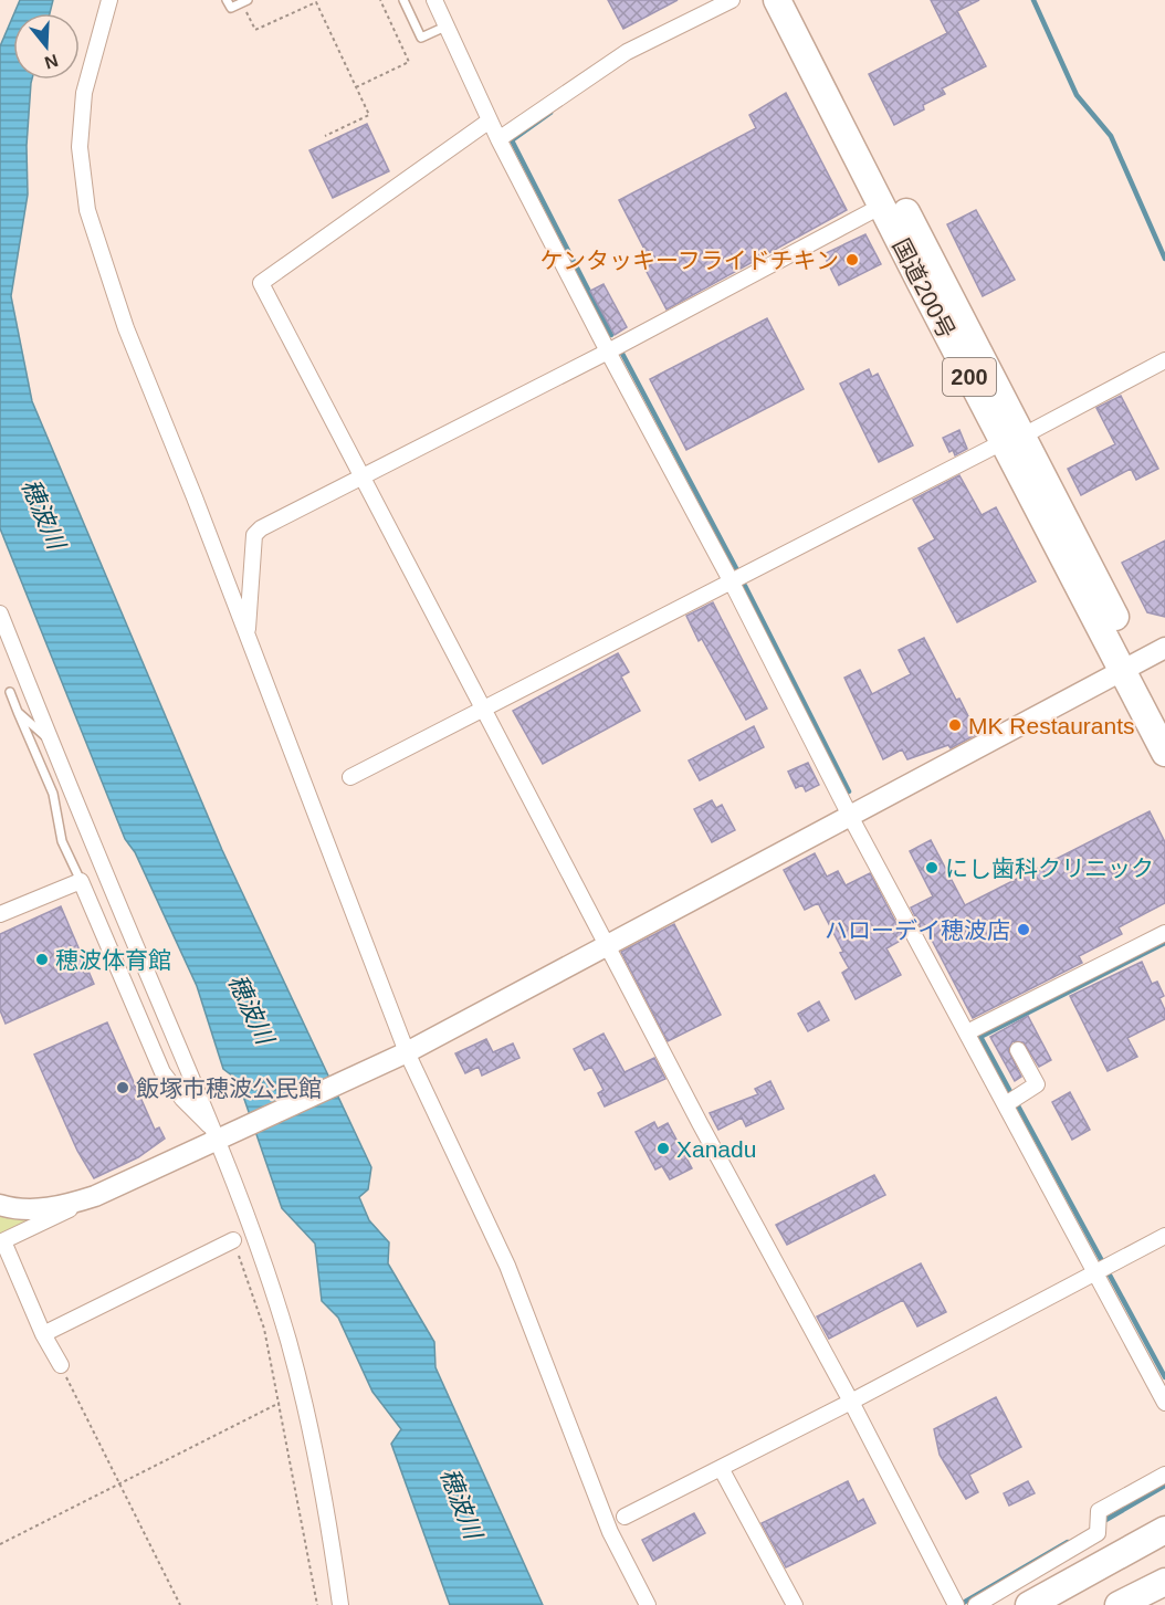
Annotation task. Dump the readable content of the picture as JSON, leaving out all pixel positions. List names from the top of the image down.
{
  "streets": {
    "highway": ["国道200号", "200"]
  },
  "water": ["穂波川"],
  "places": [
    "ケンタッキーフライドチキン",
    "MK Restaurants",
    "にし歯科クリニック",
    "ハローデイ穂波店",
    "穂波体育館",
    "飯塚市穂波公民館",
    "Xanadu"
  ],
  "north": "bottom"
}
